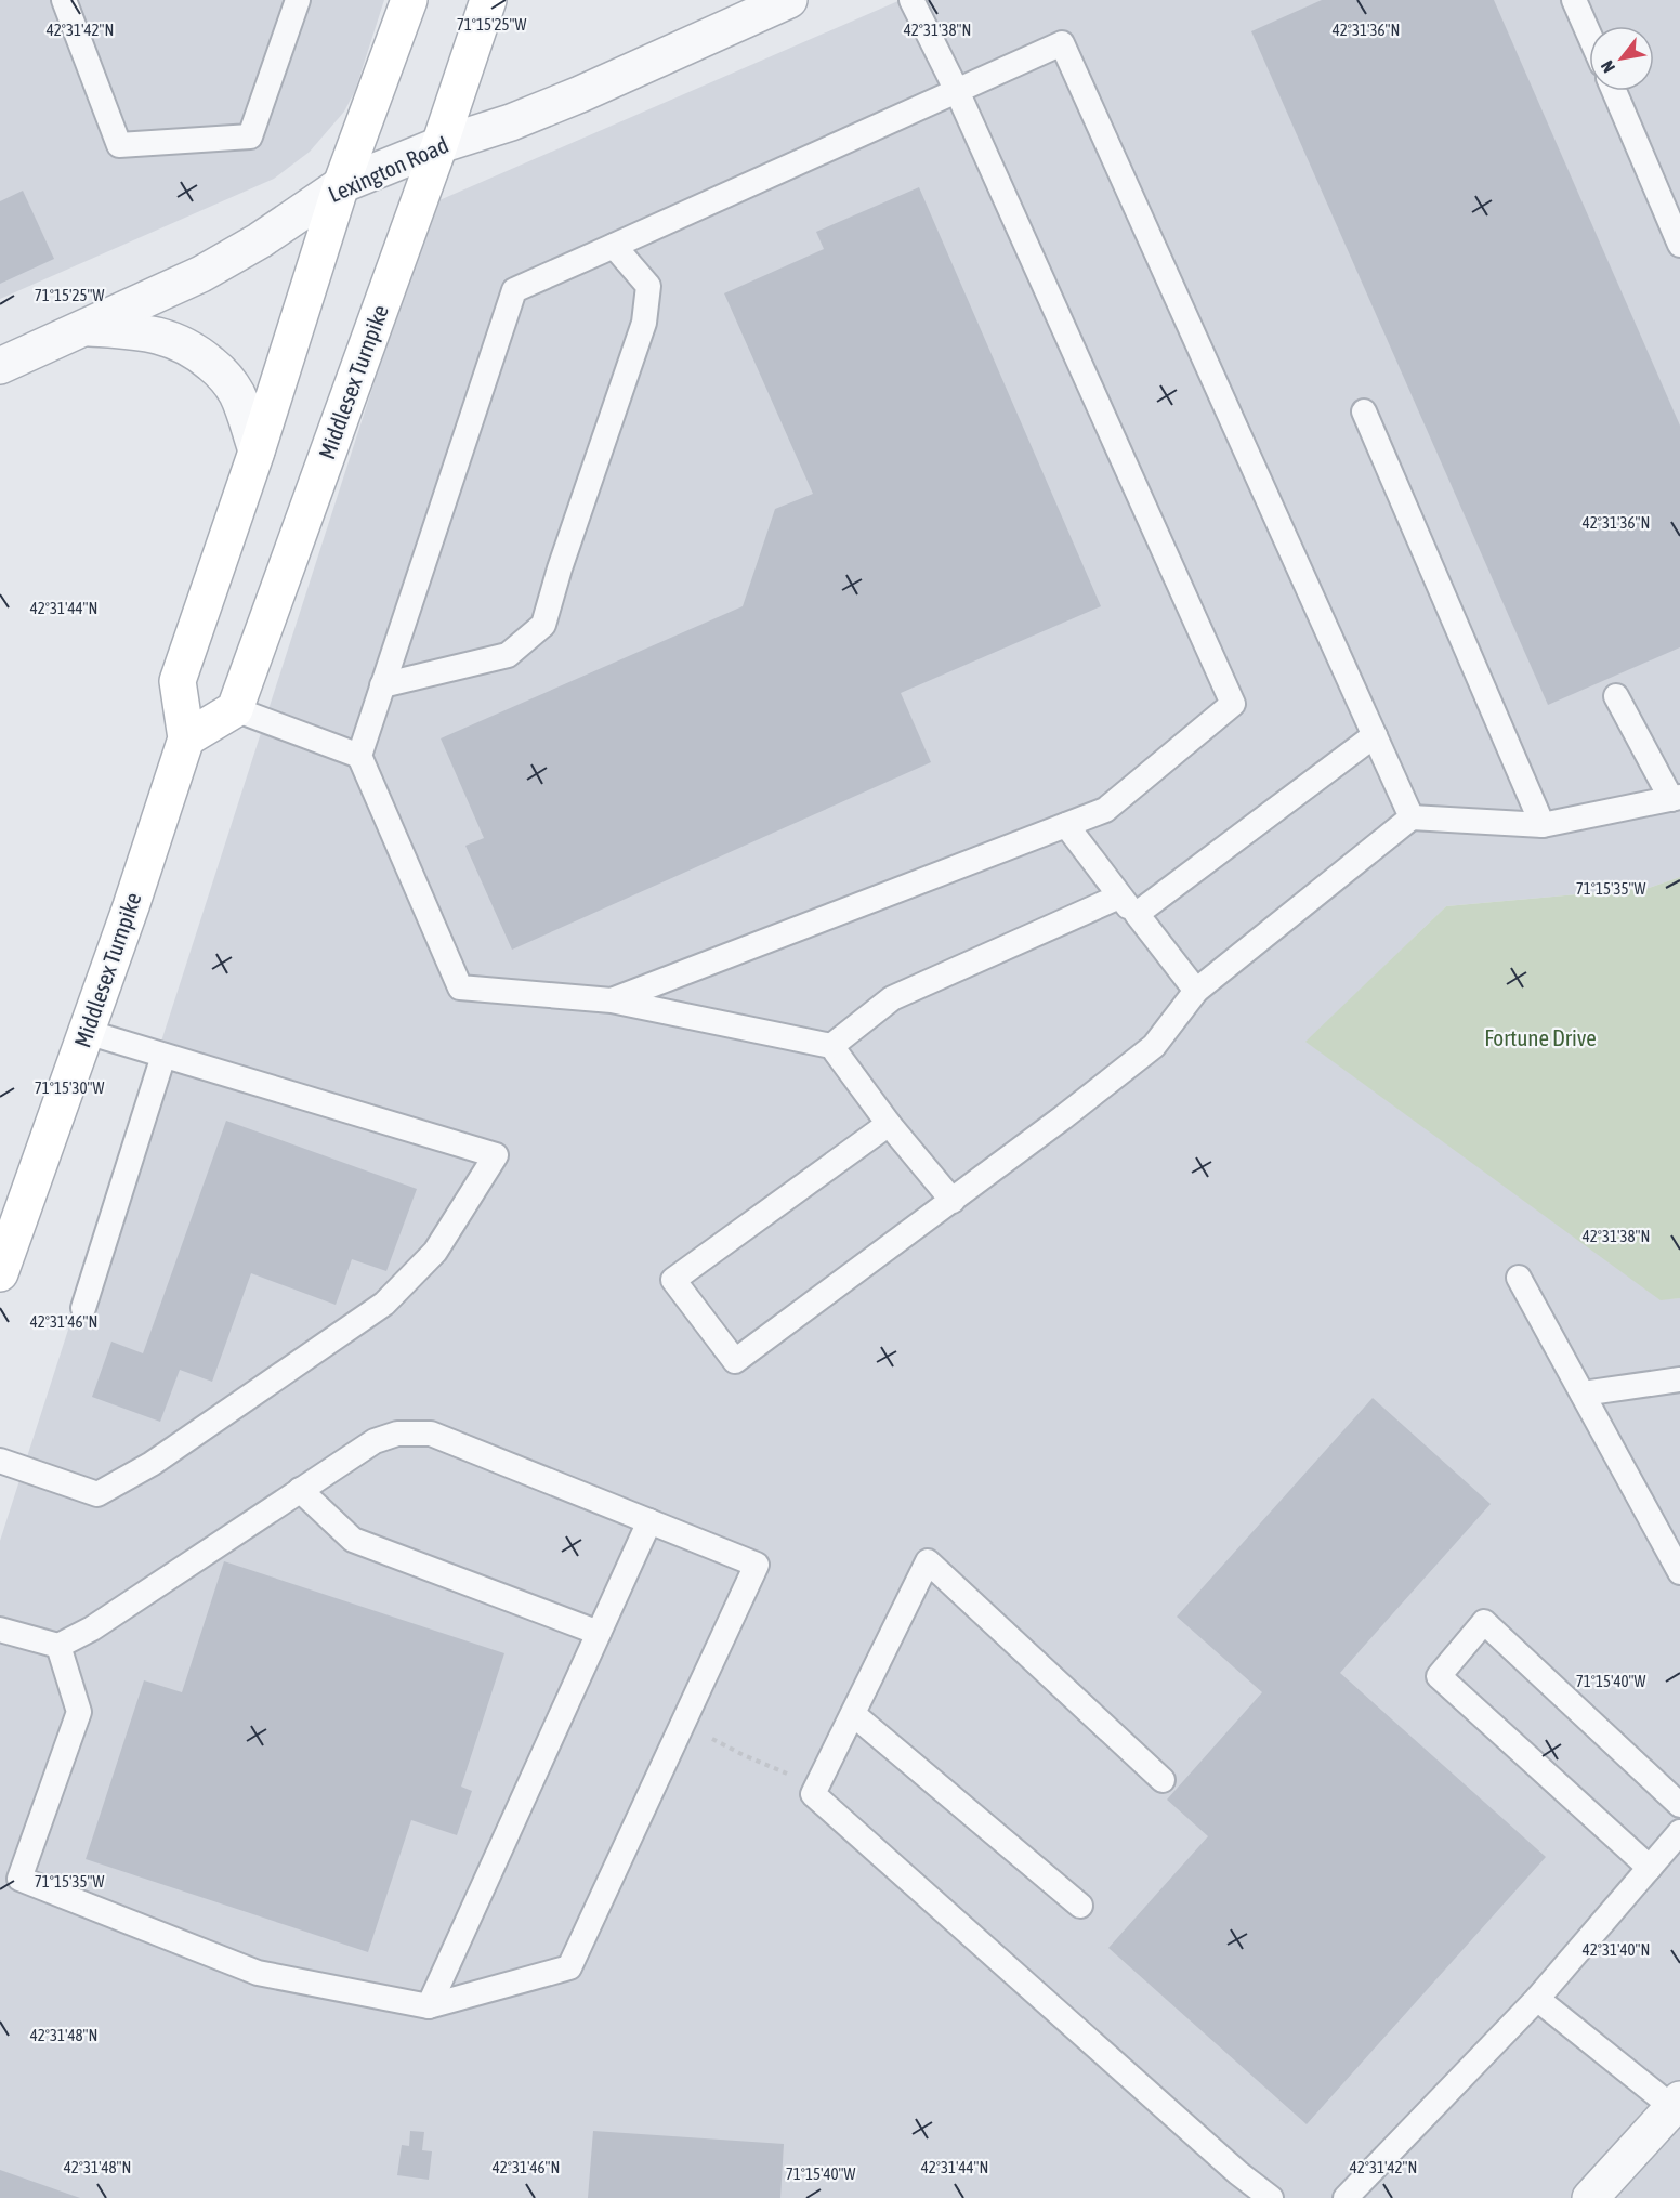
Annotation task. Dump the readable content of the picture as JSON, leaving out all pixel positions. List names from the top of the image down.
{
  "streets": {
    "main road": ["Middlesex Turnpike"],
    "street": ["Lexington Road"]
  },
  "crossings": [
    ["Lexington Road", "Middlesex Turnpike"]
  ],
  "parks": ["Fortune Drive"],
  "north": "bottom left",
  "coordinates": [
    "71°15'25\"W",
    "42°31'42\"N",
    "42°31'38\"N",
    "42°31'36\"N",
    "42°31'44\"N",
    "71°15'35\"W",
    "71°15'30\"W",
    "42°31'46\"N",
    "71°15'40\"W",
    "42°31'40\"N",
    "42°31'48\"N"
  ]
}
